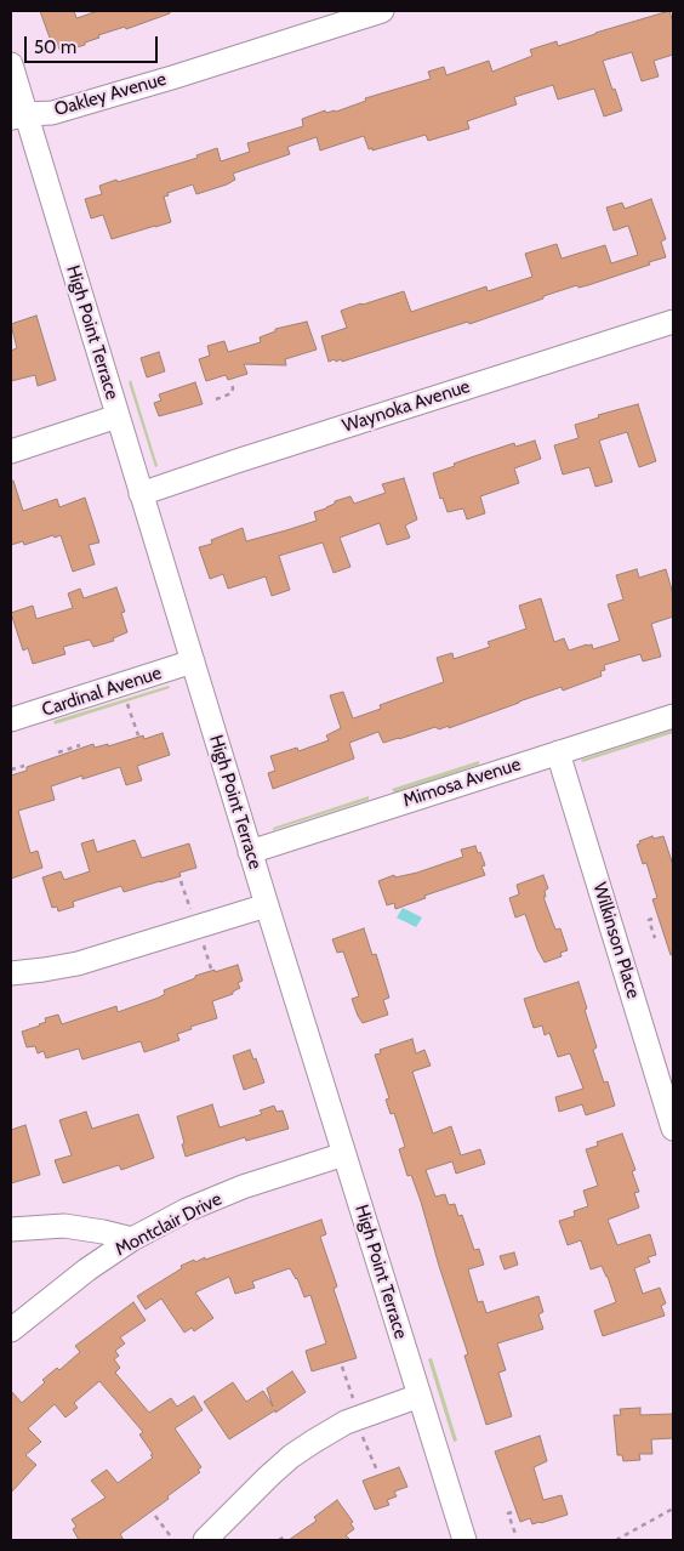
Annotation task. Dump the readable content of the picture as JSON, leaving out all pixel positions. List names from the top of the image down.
{
  "streets": {
    "street": [
      "Oakley Avenue",
      "High Point Terrace",
      "Waynoka Avenue",
      "Cardinal Avenue",
      "Mimosa Avenue",
      "Wilkinson Place",
      "Montclair Drive"
    ]
  },
  "crossings": [
    ["Oakley Avenue", "High Point Terrace"],
    ["High Point Terrace", "Waynoka Avenue"],
    ["High Point Terrace", "Cardinal Avenue"],
    ["High Point Terrace", "Mimosa Avenue"],
    ["High Point Terrace", "Montclair Drive"],
    ["Mimosa Avenue", "Wilkinson Place"]
  ],
  "scale_bar": "50 m"
}
